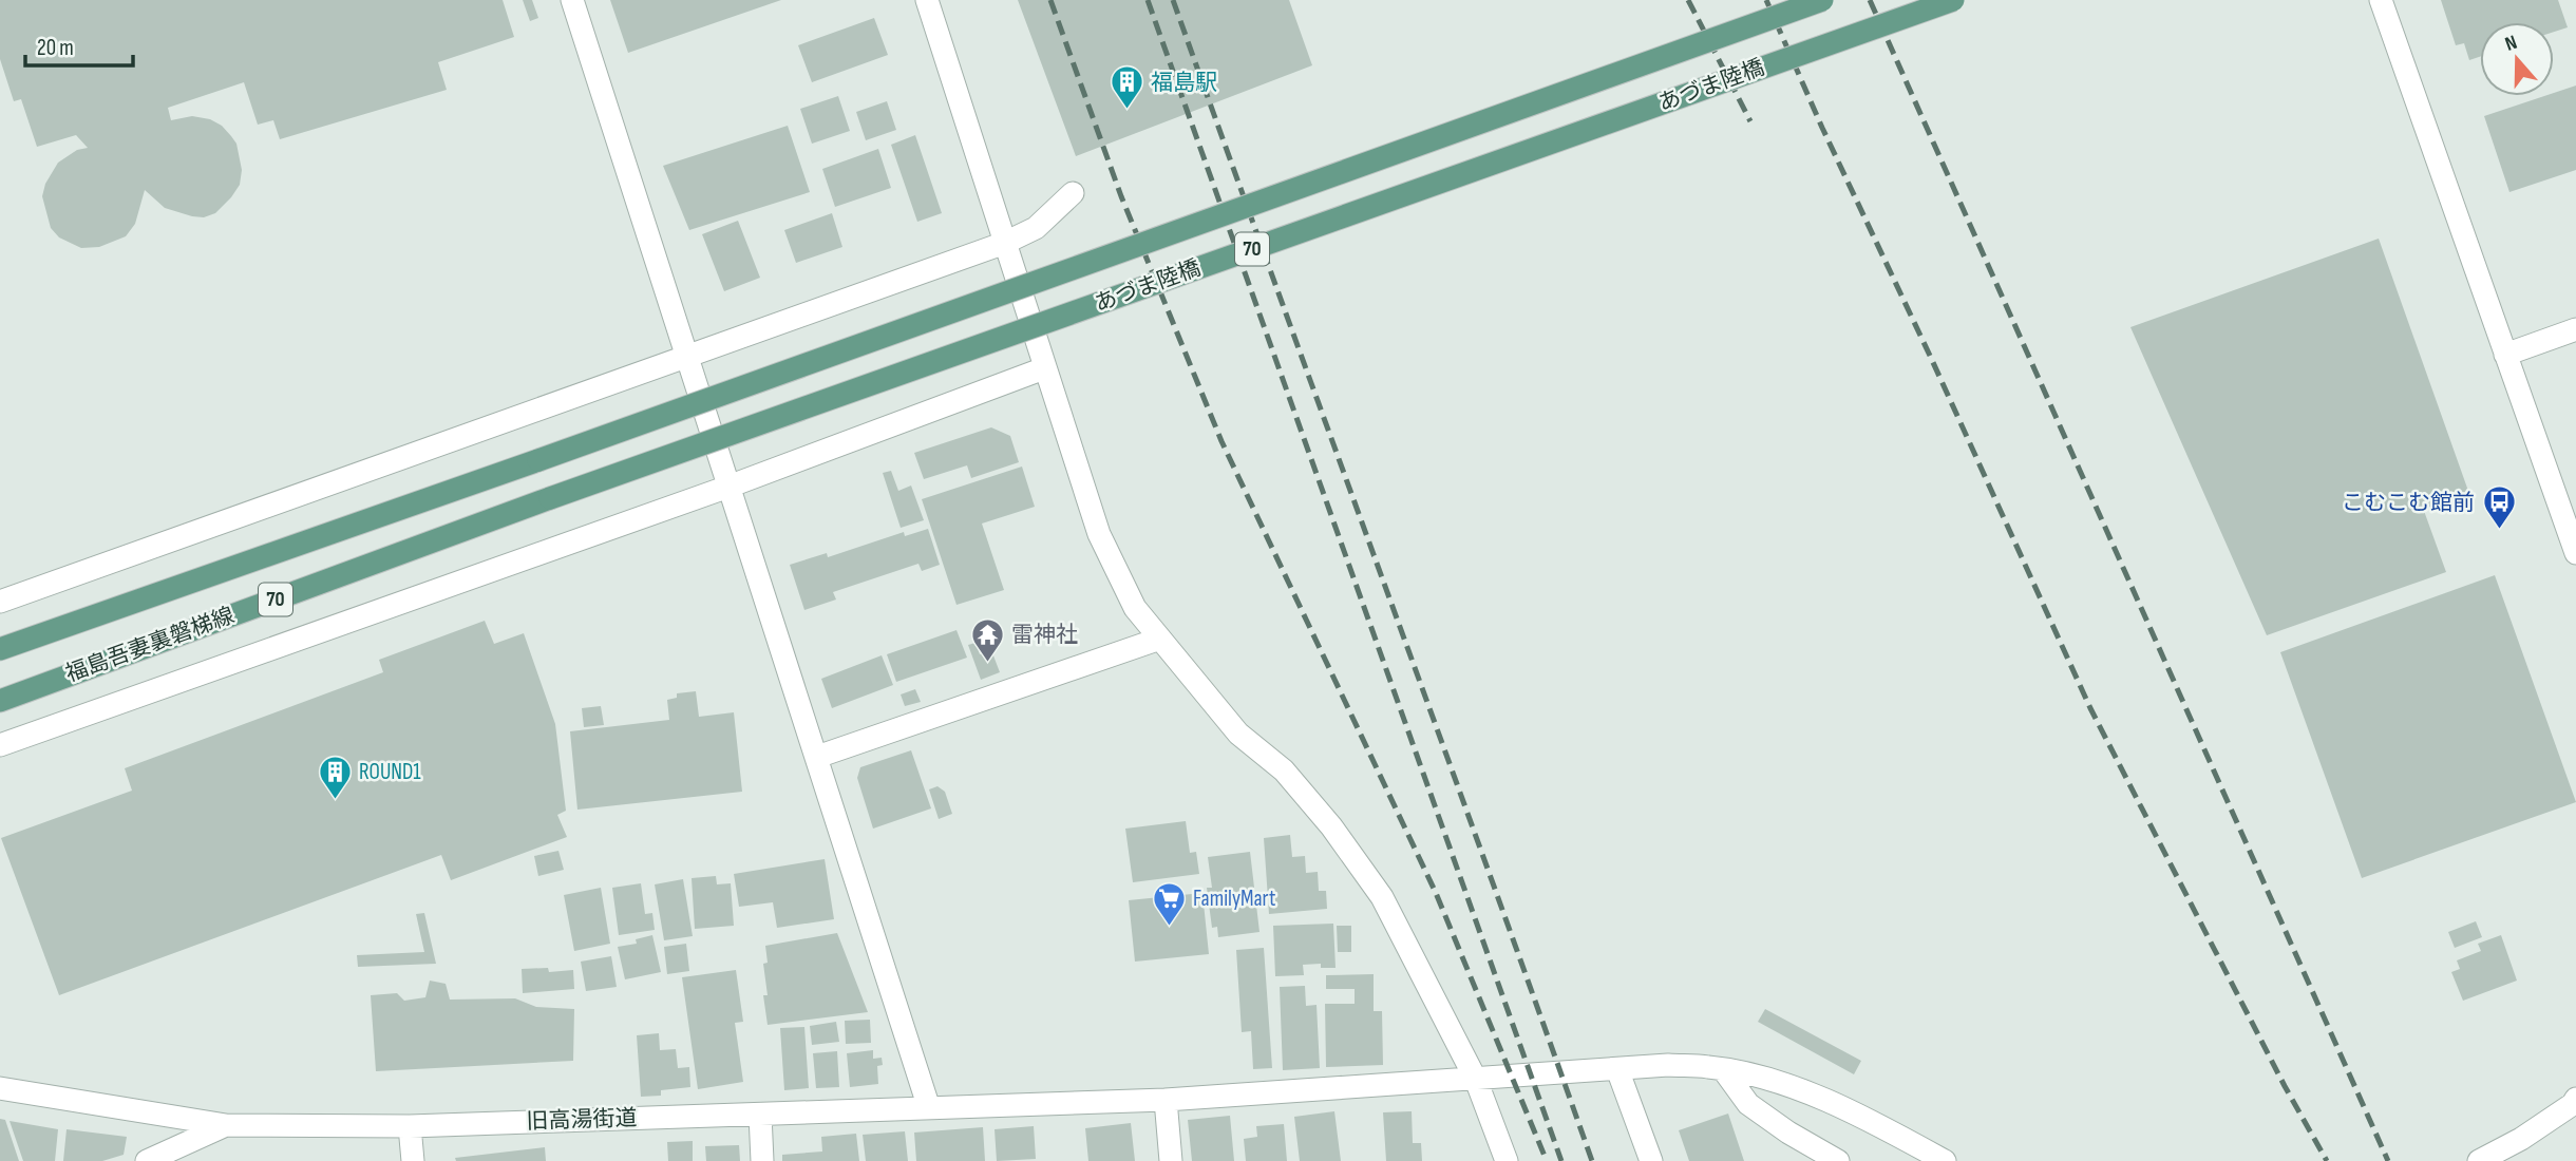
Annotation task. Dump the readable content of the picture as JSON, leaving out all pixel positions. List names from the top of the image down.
{
  "streets": {
    "main road": ["あづま陸橋", "70", "福島吾妻裏磐梯線"],
    "street": ["旧高湯街道"]
  },
  "crossings": [
    ["あづま陸橋", "福島吾妻裏磐梯線"]
  ],
  "places": {
    "building": ["福島駅", "ROUND1"],
    "bus stop": ["こむこむ館前"],
    "temple": ["雷神社"],
    "supermarket": ["FamilyMart"]
  },
  "scale_bar": "20 m",
  "north": "top"
}
